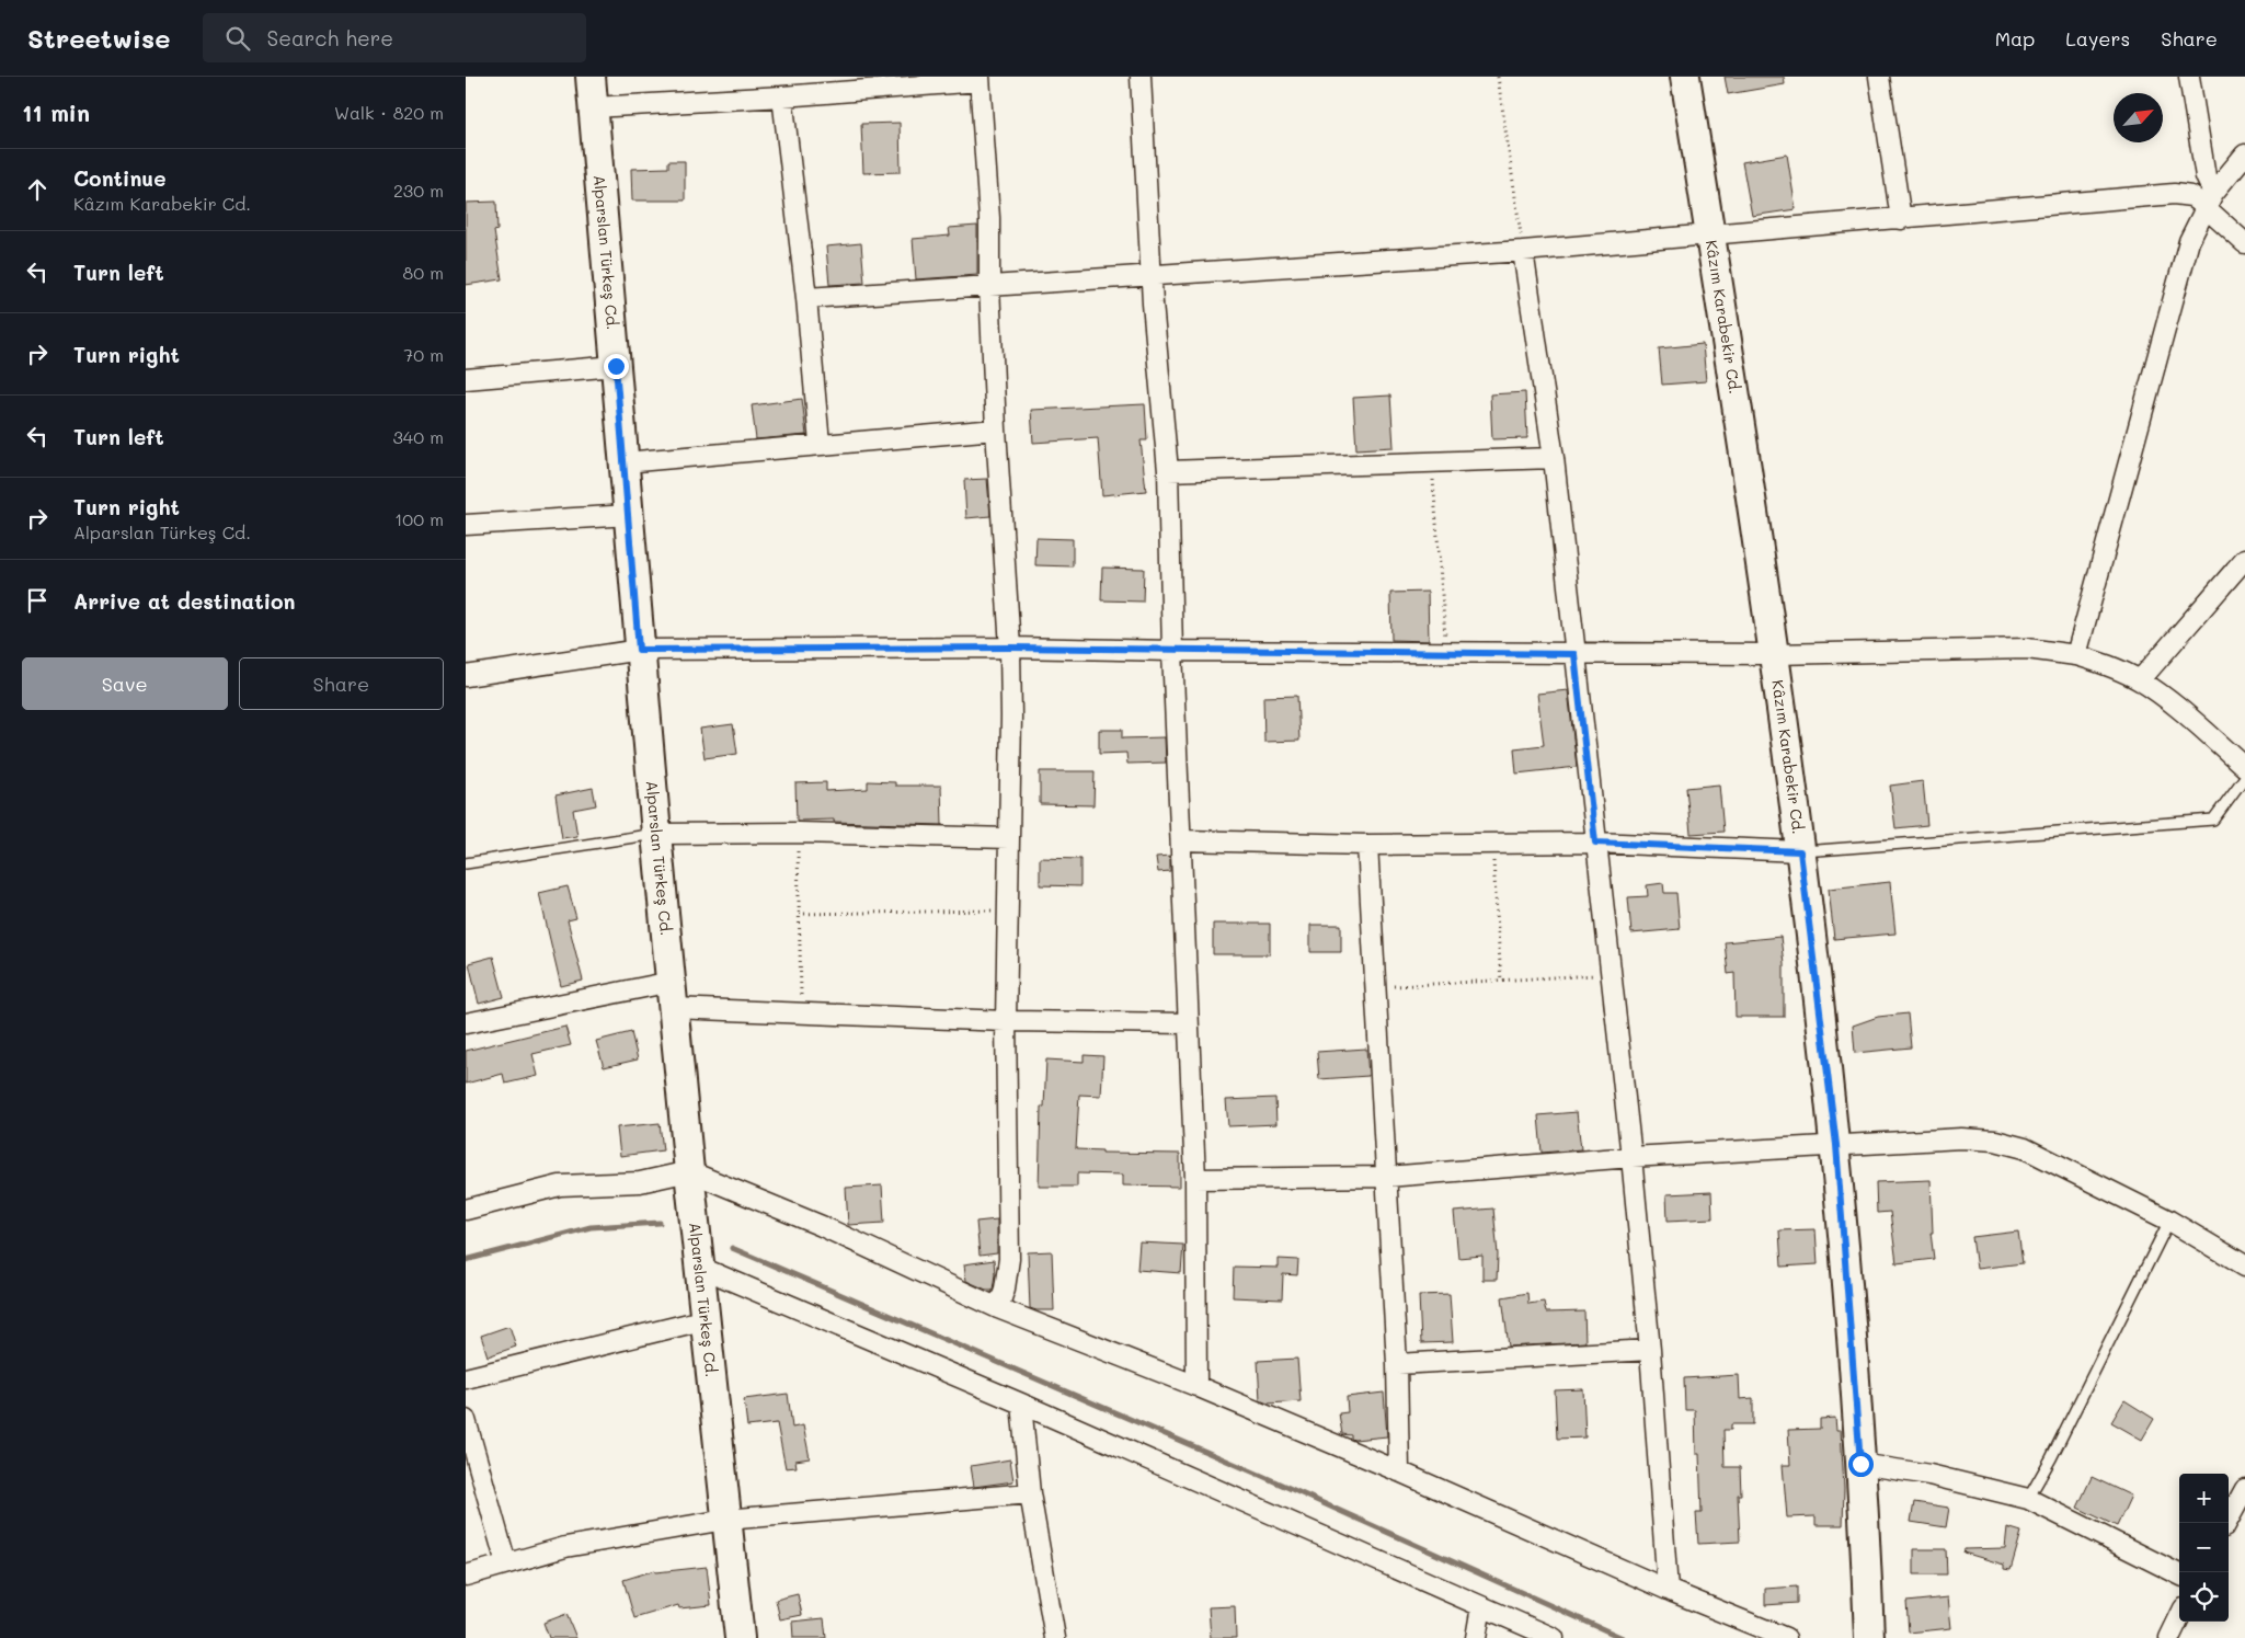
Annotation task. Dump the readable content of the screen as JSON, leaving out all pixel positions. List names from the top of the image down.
{
  "streets": {
    "street": ["Alparslan Türkeş Cd.", "Kâzım Karabekir Cd."]
  },
  "north": "top right",
  "page": {
    "header": "Streetwise",
    "search": "Search here",
    "nav": ["Map", "Layers", "Share"],
    "heading": ["11 min", "Walk · 820 m"],
    "list": [
      ["Continue", "Kâzım Karabekir Cd.", "230 m"],
      ["Turn left", "80 m"],
      ["Turn right", "70 m"],
      ["Turn left", "340 m"],
      ["Turn right", "Alparslan Türkeş Cd.", "100 m"],
      "Arrive at destination"
    ],
    "buttons": ["Save", "Share"],
    "map_buttons": ["+", "−"]
  }
}
